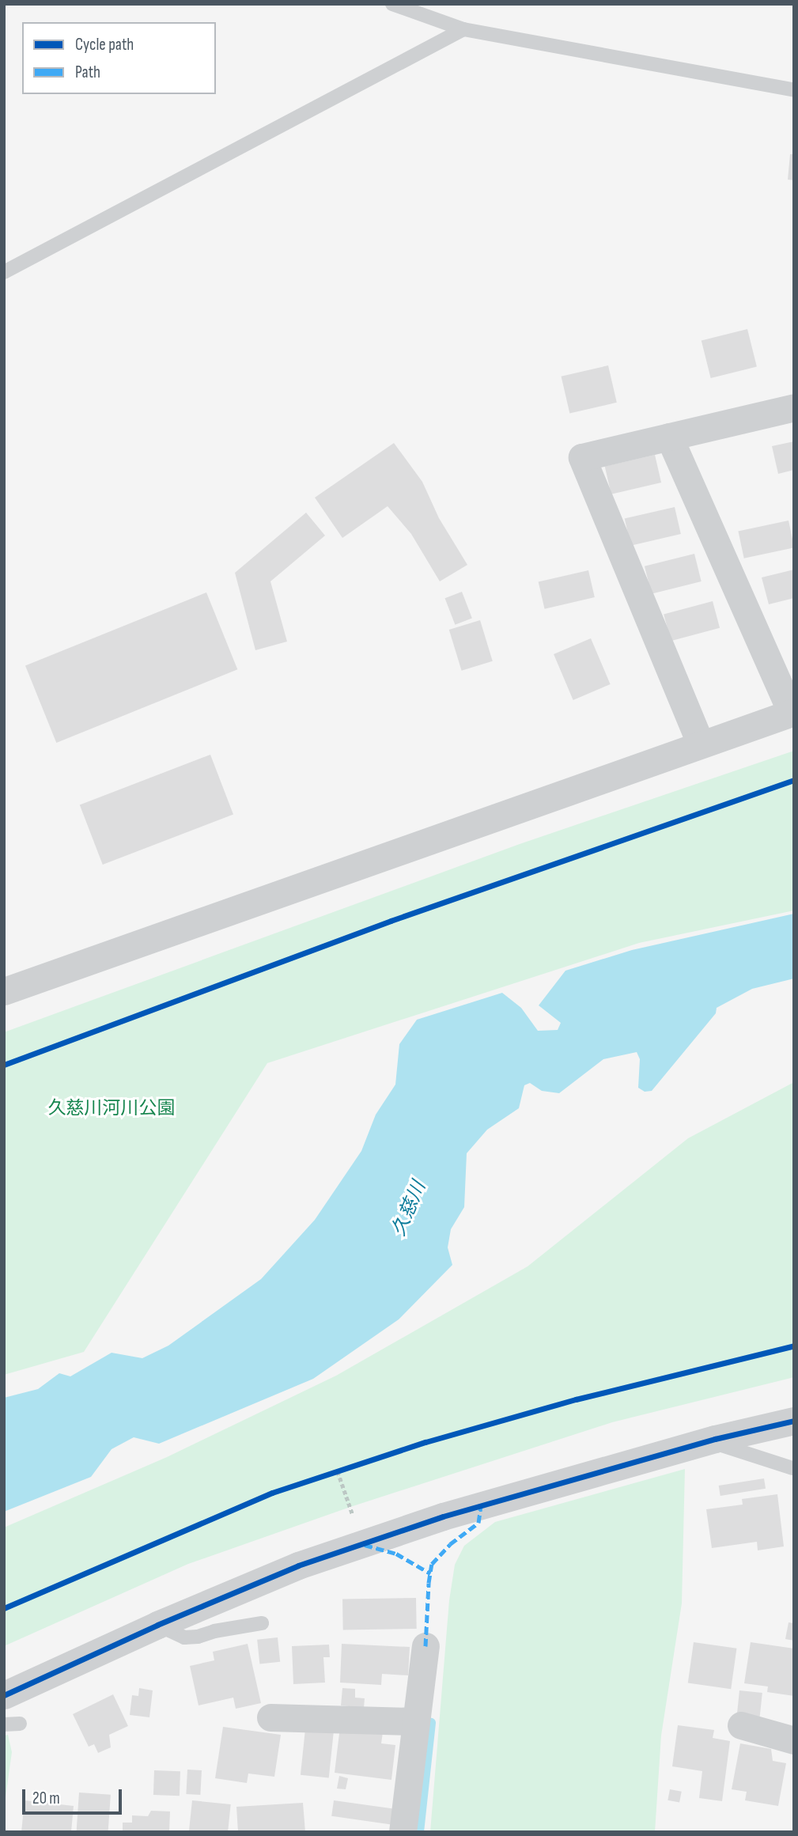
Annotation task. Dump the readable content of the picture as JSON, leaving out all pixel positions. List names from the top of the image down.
{
  "water": ["久慈川"],
  "parks": ["久慈川河川公園"],
  "legend": ["Cycle path", "Path"],
  "scale_bar": "20 m"
}
